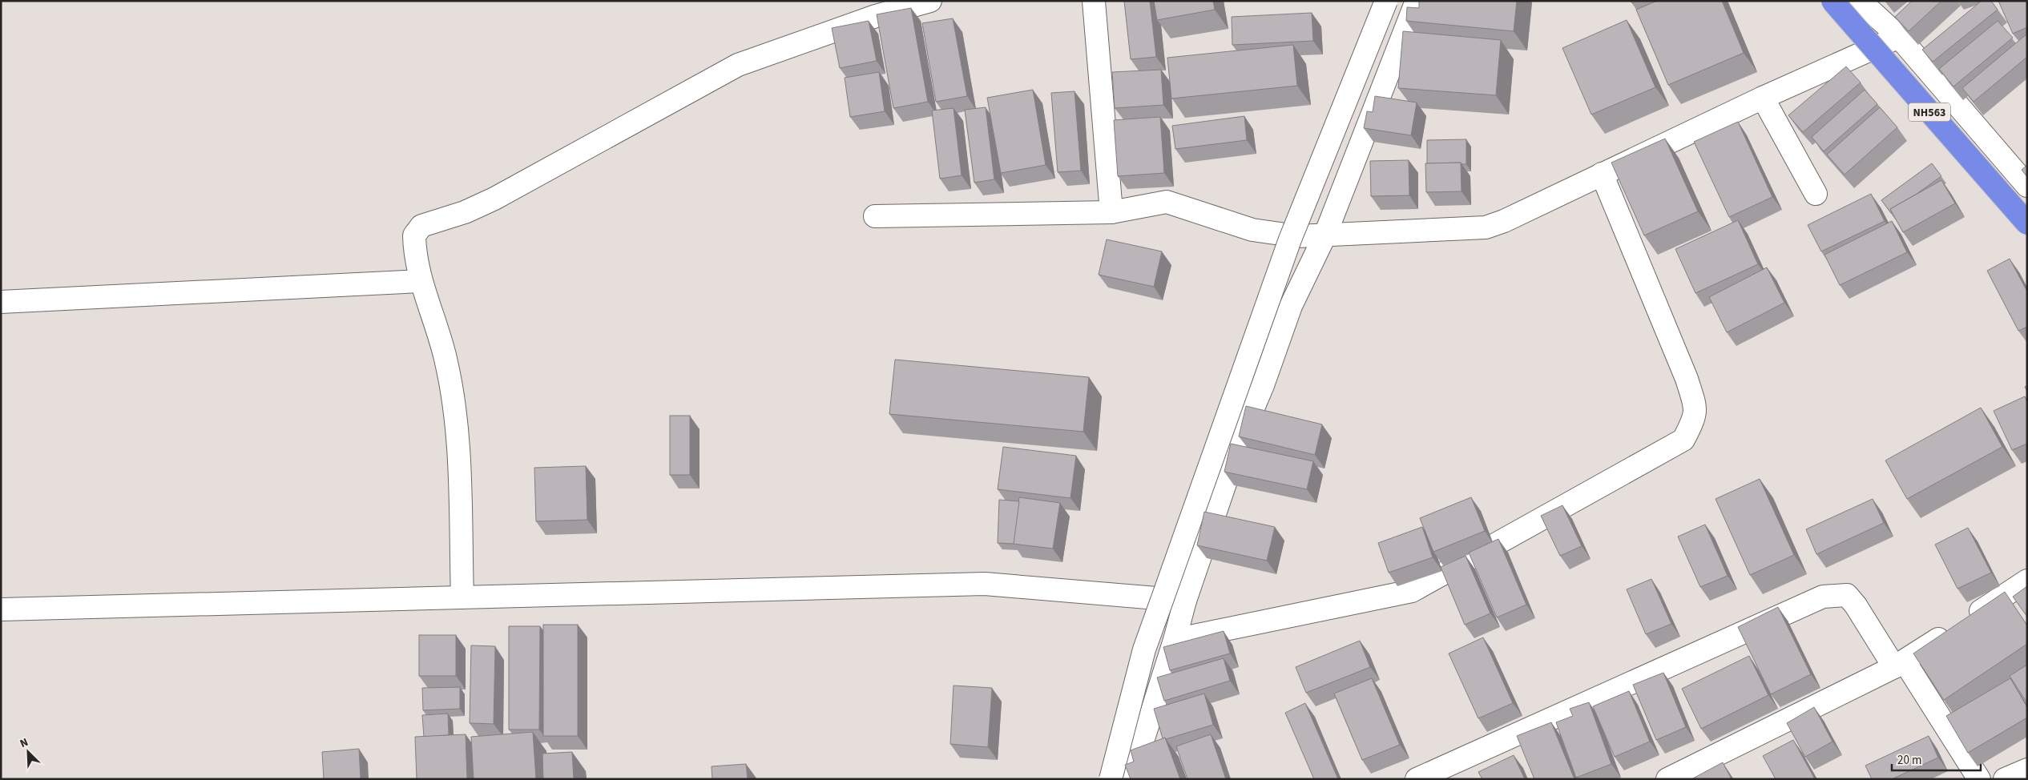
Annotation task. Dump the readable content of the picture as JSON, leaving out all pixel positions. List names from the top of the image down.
{
  "streets": {
    "highway": ["NH563"]
  },
  "scale_bar": "20 m",
  "north": "top left"
}
